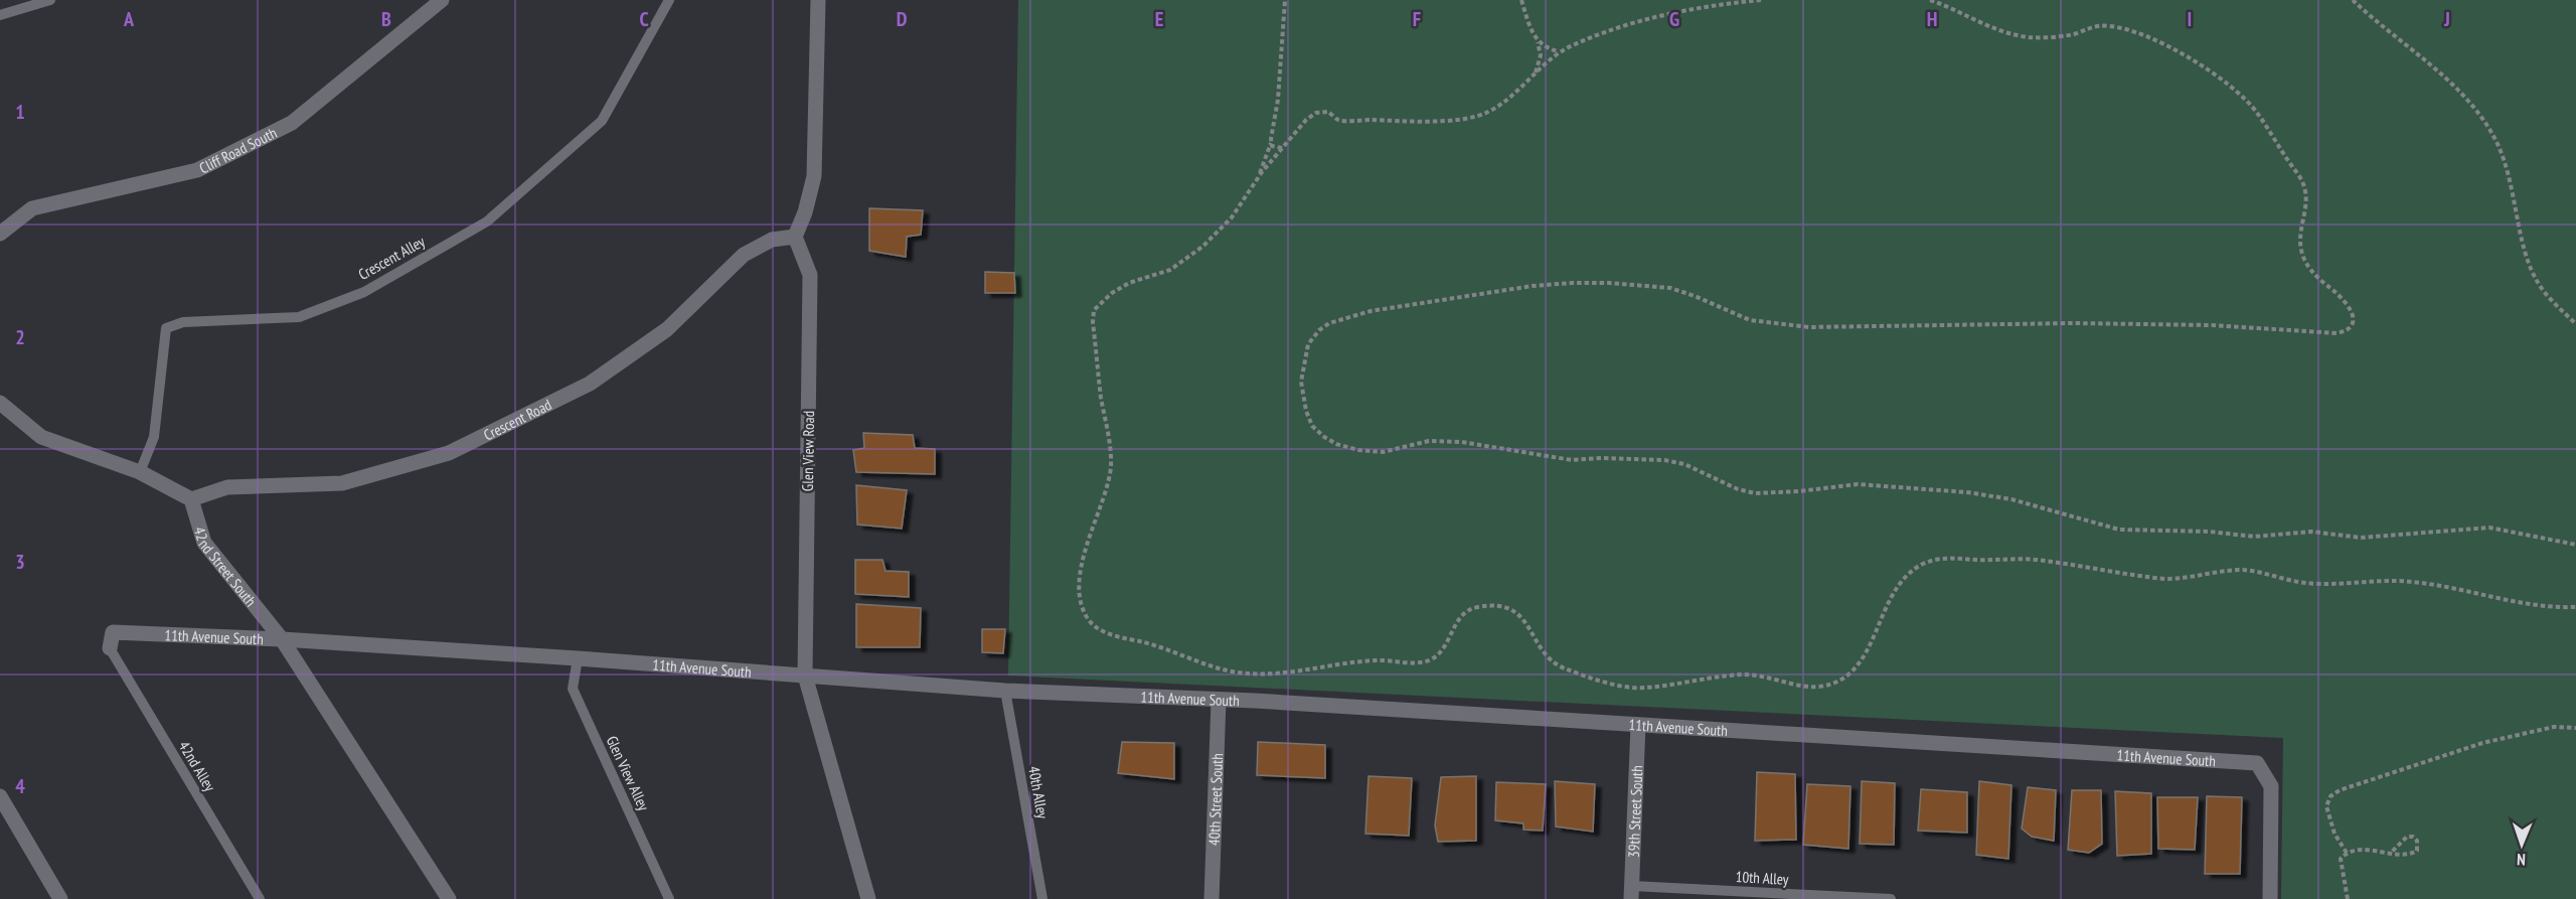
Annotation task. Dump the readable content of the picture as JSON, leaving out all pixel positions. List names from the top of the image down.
{
  "streets": {
    "street": [
      "Cliff Road South",
      "Crescent Road",
      "Glen View Road",
      "42nd Street South",
      "11th Avenue South",
      "40th Street South",
      "39th Street South"
    ],
    "lane": [
      "Crescent Alley",
      "42nd Alley",
      "Glen View Alley",
      "40th Alley",
      "10th Alley"
    ]
  },
  "crossings": [
    ["Crescent Road", "Glen View Road"],
    ["Crescent Road", "42nd Street South"],
    ["Glen View Road", "11th Avenue South"],
    ["42nd Street South", "11th Avenue South"],
    ["11th Avenue South", "42nd Alley"],
    ["11th Avenue South", "Glen View Alley"],
    ["11th Avenue South", "40th Alley"],
    ["11th Avenue South", "40th Street South"],
    ["11th Avenue South", "39th Street South"],
    ["39th Street South", "10th Alley"]
  ],
  "north": "bottom",
  "grid": {
    "columns": [
      "A",
      "B",
      "C",
      "D",
      "E",
      "F",
      "G",
      "H",
      "I",
      "J"
    ],
    "rows": [
      "1",
      "2",
      "3",
      "4"
    ]
  }
}
